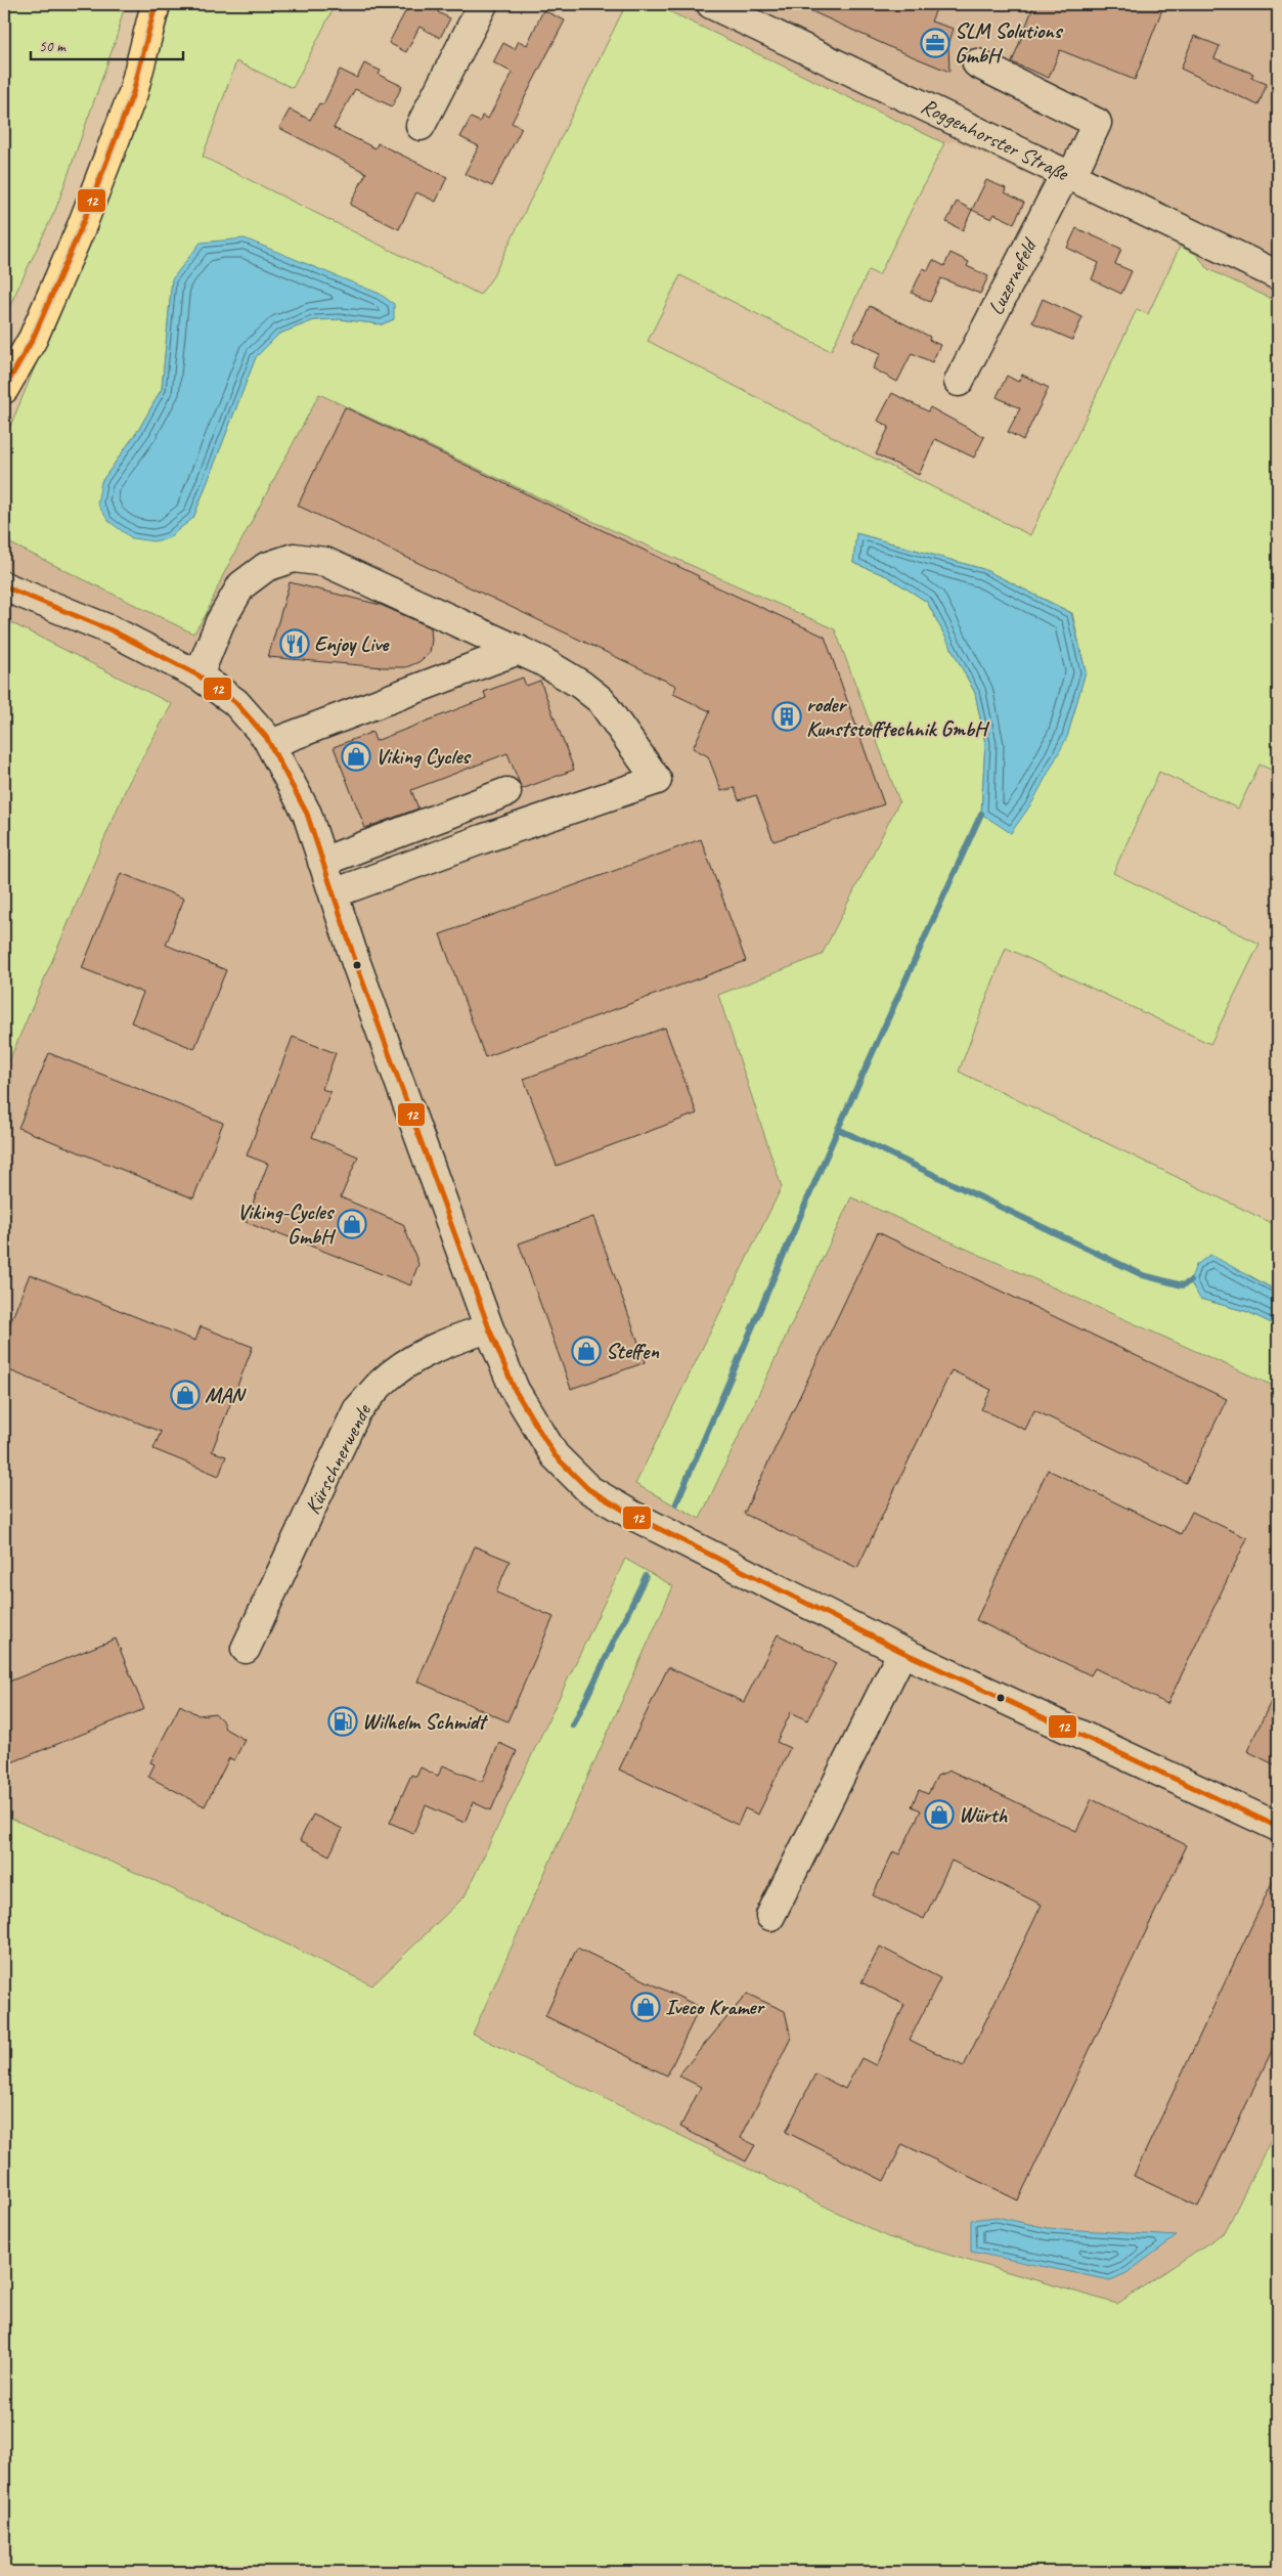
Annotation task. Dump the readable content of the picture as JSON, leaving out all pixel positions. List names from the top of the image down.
{
  "streets": {
    "street": ["Roggenhorster Straße", "Luzernefeld", "Kürschnerwende"]
  },
  "crossings": [
    ["Roggenhorster Straße", "Luzernefeld"]
  ],
  "places": {
    "office": ["SLM Solutions GmbH"],
    "restaurant": ["Enjoy Live"],
    "building": ["roder Kunststofftechnik GmbH"],
    "shop": [
      "Viking Cycles",
      "Viking-Cycles GmbH",
      "Steffen",
      "MAN",
      "Würth",
      "Iveco Kramer"
    ],
    "fuel station": ["Wilhelm Schmidt"]
  },
  "lines": ["transit line 12"],
  "scale_bar": "50 m"
}
